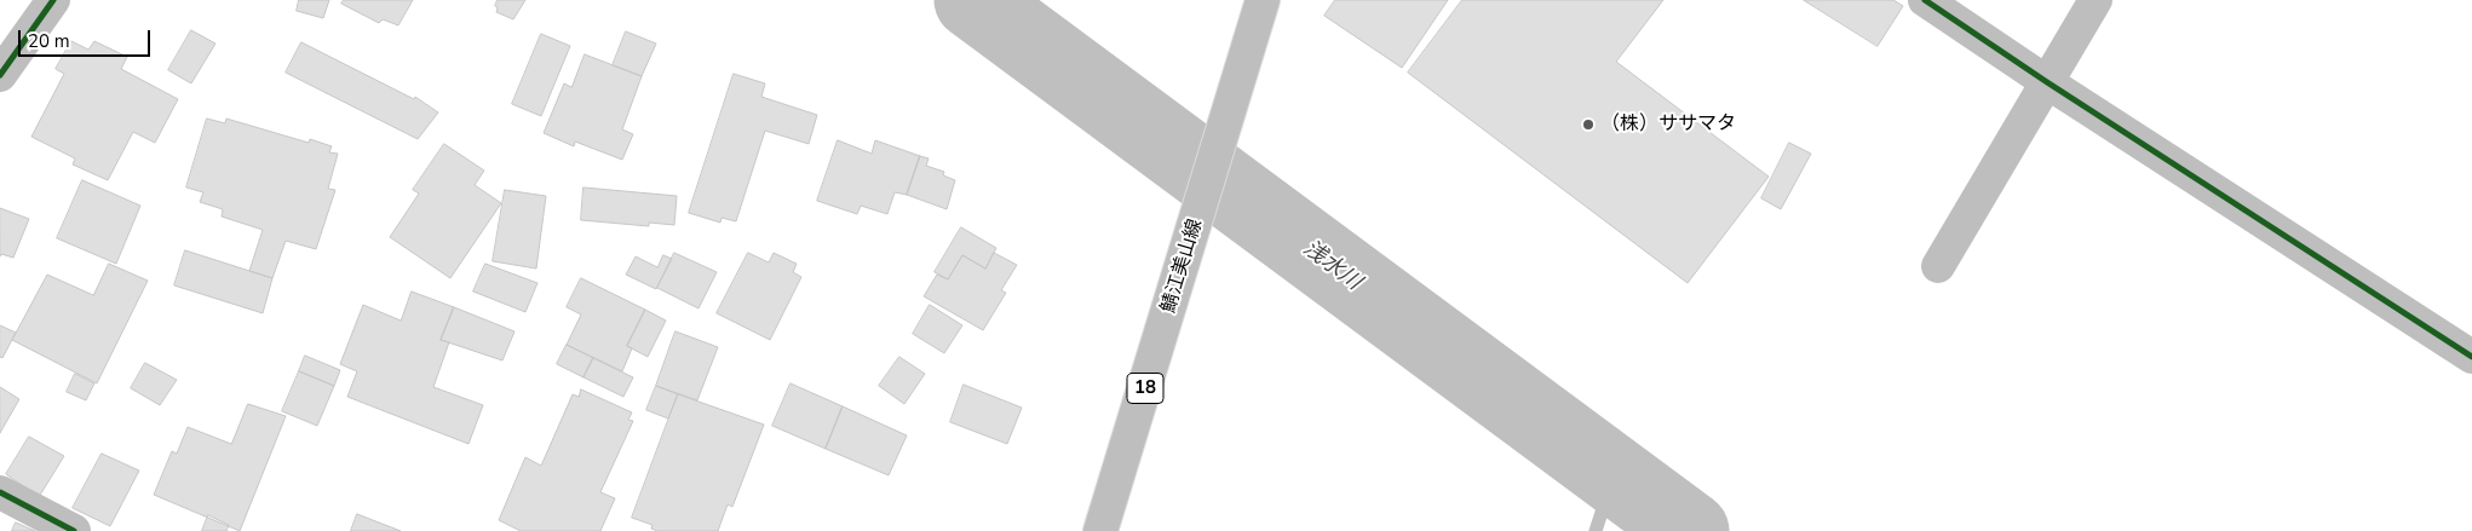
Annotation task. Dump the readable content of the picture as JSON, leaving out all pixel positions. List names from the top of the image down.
{
  "streets": {
    "street": ["鯖江美山線", "18"]
  },
  "water": ["浅水川"],
  "places": ["（株）ササマタ"],
  "scale_bar": "20 m"
}
